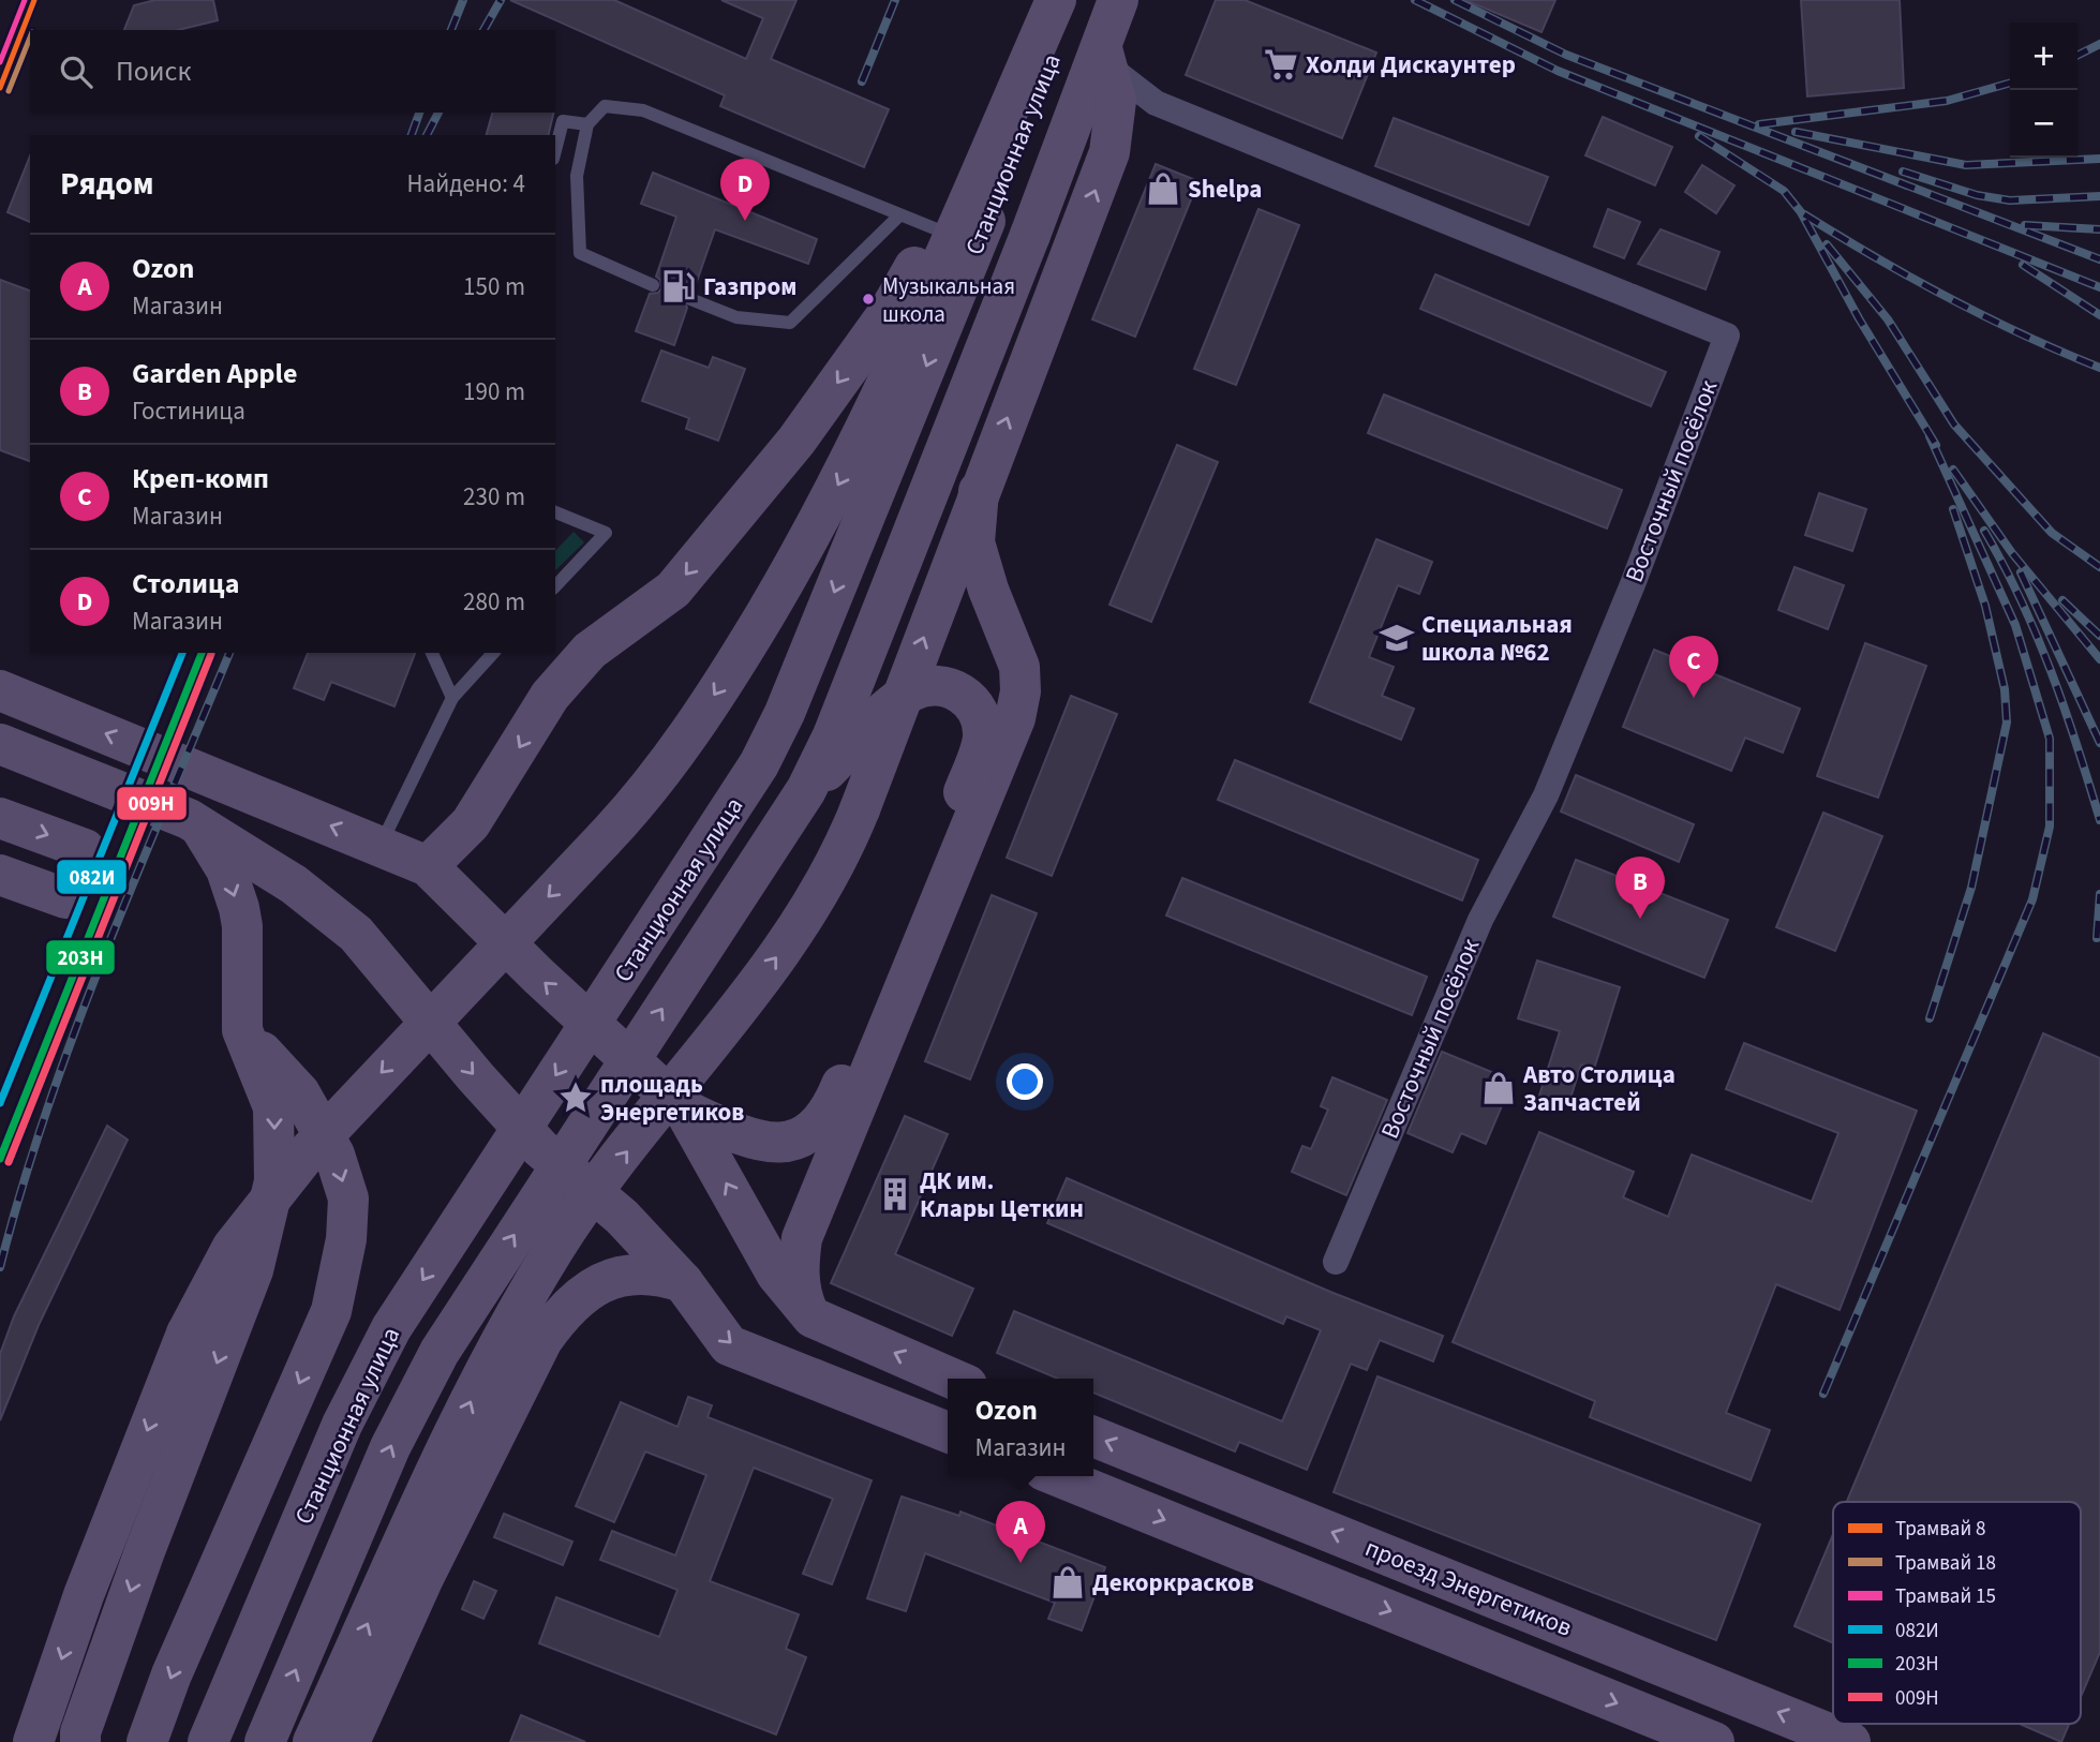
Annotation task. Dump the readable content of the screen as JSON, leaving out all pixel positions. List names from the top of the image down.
{
  "streets": {
    "main road": ["Станционная улица", "проезд Энергетиков"],
    "street": ["Восточный посёлок"]
  },
  "crossings": [
    ["Станционная улица", "Восточный посёлок"]
  ],
  "places": {
    "supermarket": ["Холди Дискаунтер"],
    "shop": ["Shelpa", "Авто Столица Запчастей", "Декоркрасков"],
    "fuel station": ["Газпром"],
    "other": ["Музыкальная школа"],
    "school or university": ["Специальная школа №62"],
    "place": ["площадь Энергетиков"],
    "building": ["ДК им. Клары Цеткин"]
  },
  "lines": [
    "tram line 8",
    "tram line 15",
    "tram line 18",
    "transit line 082И",
    "transit line 203Н",
    "transit line 009Н"
  ],
  "legend": [
    "Трамвай 8",
    "Трамвай 18",
    "Трамвай 15",
    "082И",
    "203Н",
    "009Н"
  ],
  "page": {
    "map_buttons": ["+", "−"],
    "search": "Поиск",
    "heading": ["Рядом", "Найдено: 4"],
    "pins": [
      "D",
      "C",
      "B",
      "A"
    ],
    "list": [
      {
        "mark": "A",
        "name": "Ozon",
        "note": "Магазин",
        "value": "150 m"
      },
      {
        "mark": "B",
        "name": "Garden Apple",
        "note": "Гостиница",
        "value": "190 m"
      },
      {
        "mark": "C",
        "name": "Креп-комп",
        "note": "Магазин",
        "value": "230 m"
      },
      {
        "mark": "D",
        "name": "Столица",
        "note": "Магазин",
        "value": "280 m"
      }
    ],
    "popup": ["Ozon", "Магазин"]
  }
}
